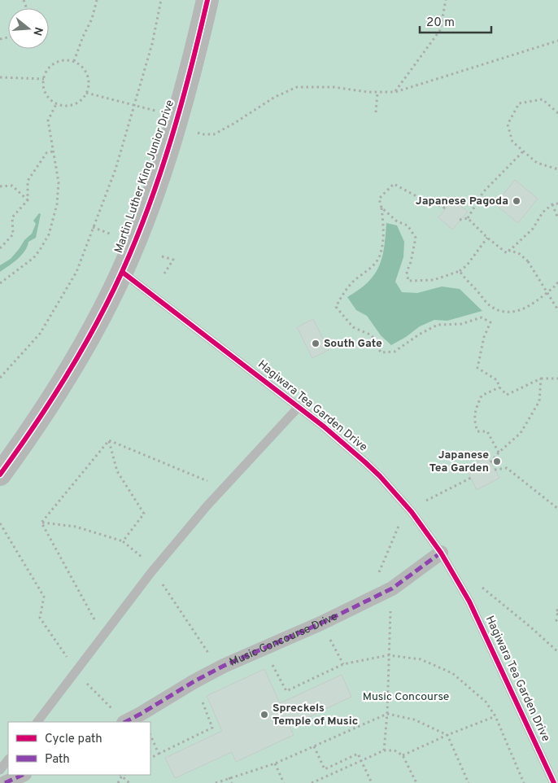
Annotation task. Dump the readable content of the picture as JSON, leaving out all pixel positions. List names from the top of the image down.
{
  "streets": {
    "street": ["Martin Luther King Junior Drive", "Music Concourse Drive"],
    "lane": ["Hagiwara Tea Garden Drive"]
  },
  "crossings": [
    ["Martin Luther King Junior Drive", "Hagiwara Tea Garden Drive"],
    ["Hagiwara Tea Garden Drive", "Music Concourse Drive"]
  ],
  "parks": ["Music Concourse"],
  "places": [
    "Japanese Pagoda",
    "South Gate",
    "Japanese Tea Garden",
    "Spreckels Temple of Music"
  ],
  "legend": ["Cycle path", "Path"],
  "scale_bar": "20 m",
  "north": "right"
}
